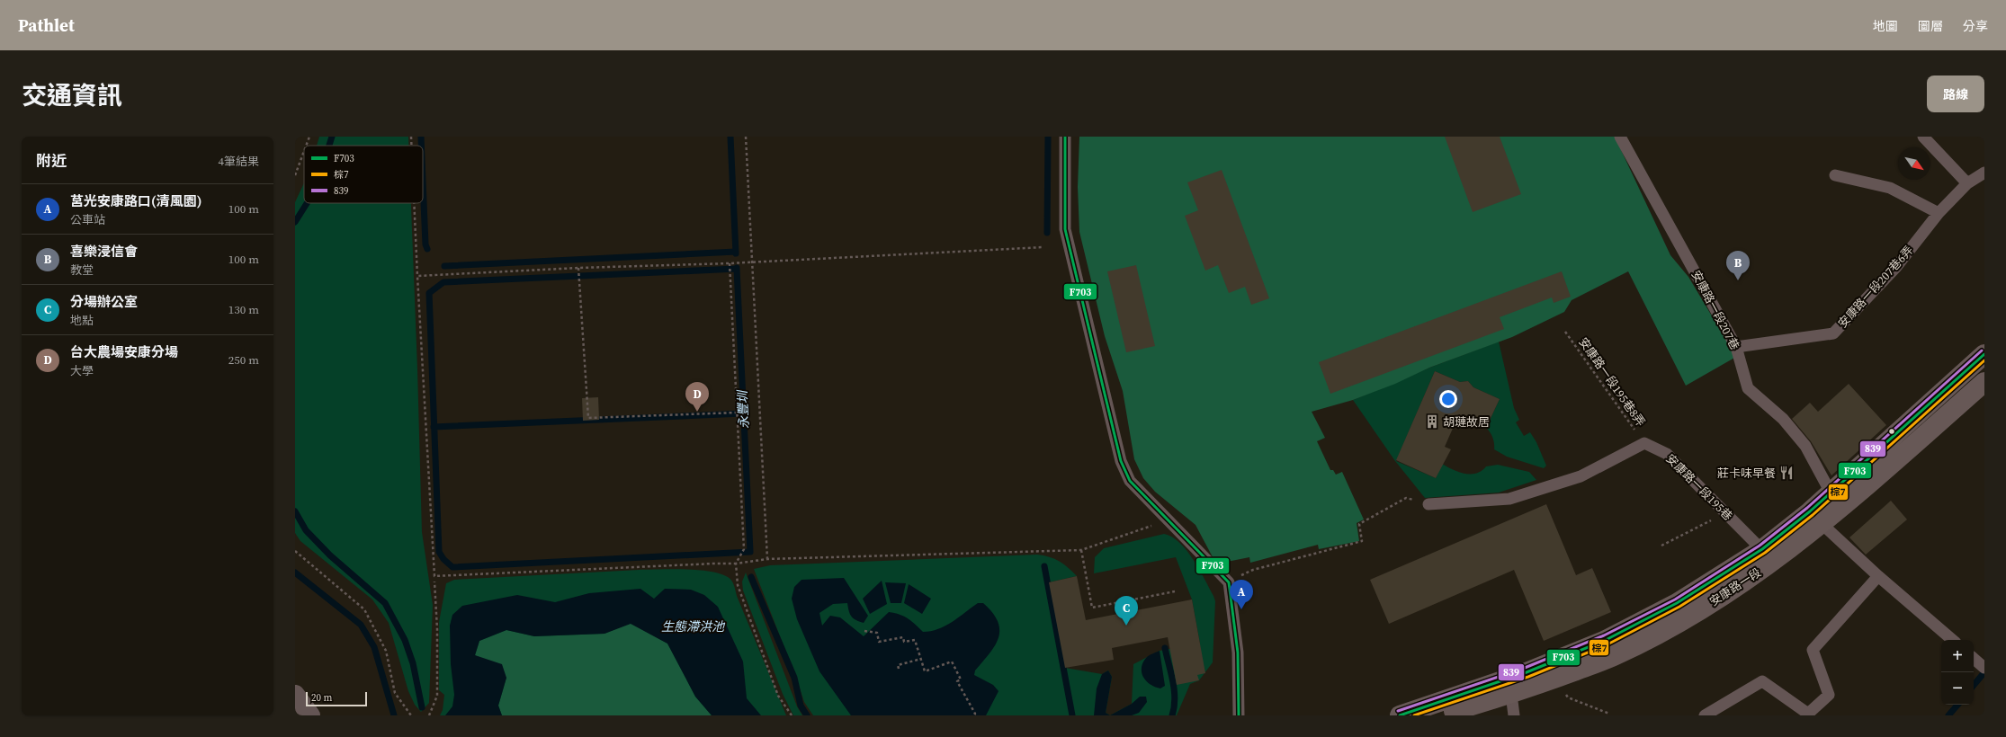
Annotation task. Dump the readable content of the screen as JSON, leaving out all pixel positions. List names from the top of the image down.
{
  "streets": {
    "main road": ["安康路一段"],
    "lane": ["安康路一段207巷6弄", "安康路一段207巷", "安康路一段195巷"],
    "path": ["安康路一段195巷8弄"]
  },
  "crossings": [
    ["安康路一段207巷6弄", "安康路一段207巷"],
    ["安康路一段207巷", "安康路一段"],
    ["安康路一段195巷8弄", "安康路一段195巷"],
    ["安康路一段195巷", "安康路一段"]
  ],
  "water": ["永豐圳", "生態滯洪池"],
  "places": {
    "building": ["胡璉故居"],
    "restaurant": ["莊卡味早餐"]
  },
  "lines": ["transit line F703", "transit line 839", "transit line 棕7"],
  "legend": ["F703", "棕7", "839"],
  "scale_bar": "20 m",
  "north": "bottom right",
  "page": {
    "header": "Pathlet",
    "nav": ["地圖", "圖層", "分享"],
    "title": "交通資訊",
    "buttons": "路線",
    "heading": ["附近", "4筆結果"],
    "list": [
      {
        "mark": "A",
        "name": "莒光安康路口(清風園)",
        "note": "公車站",
        "value": "100 m"
      },
      {
        "mark": "B",
        "name": "喜樂浸信會",
        "note": "教堂",
        "value": "100 m"
      },
      {
        "mark": "C",
        "name": "分場辦公室",
        "note": "地點",
        "value": "130 m"
      },
      {
        "mark": "D",
        "name": "台大農場安康分場",
        "note": "大學",
        "value": "250 m"
      }
    ],
    "pins": [
      "B",
      "D",
      "A",
      "C"
    ],
    "map_buttons": ["+", "−"],
    "scale": "20 m"
  }
}
